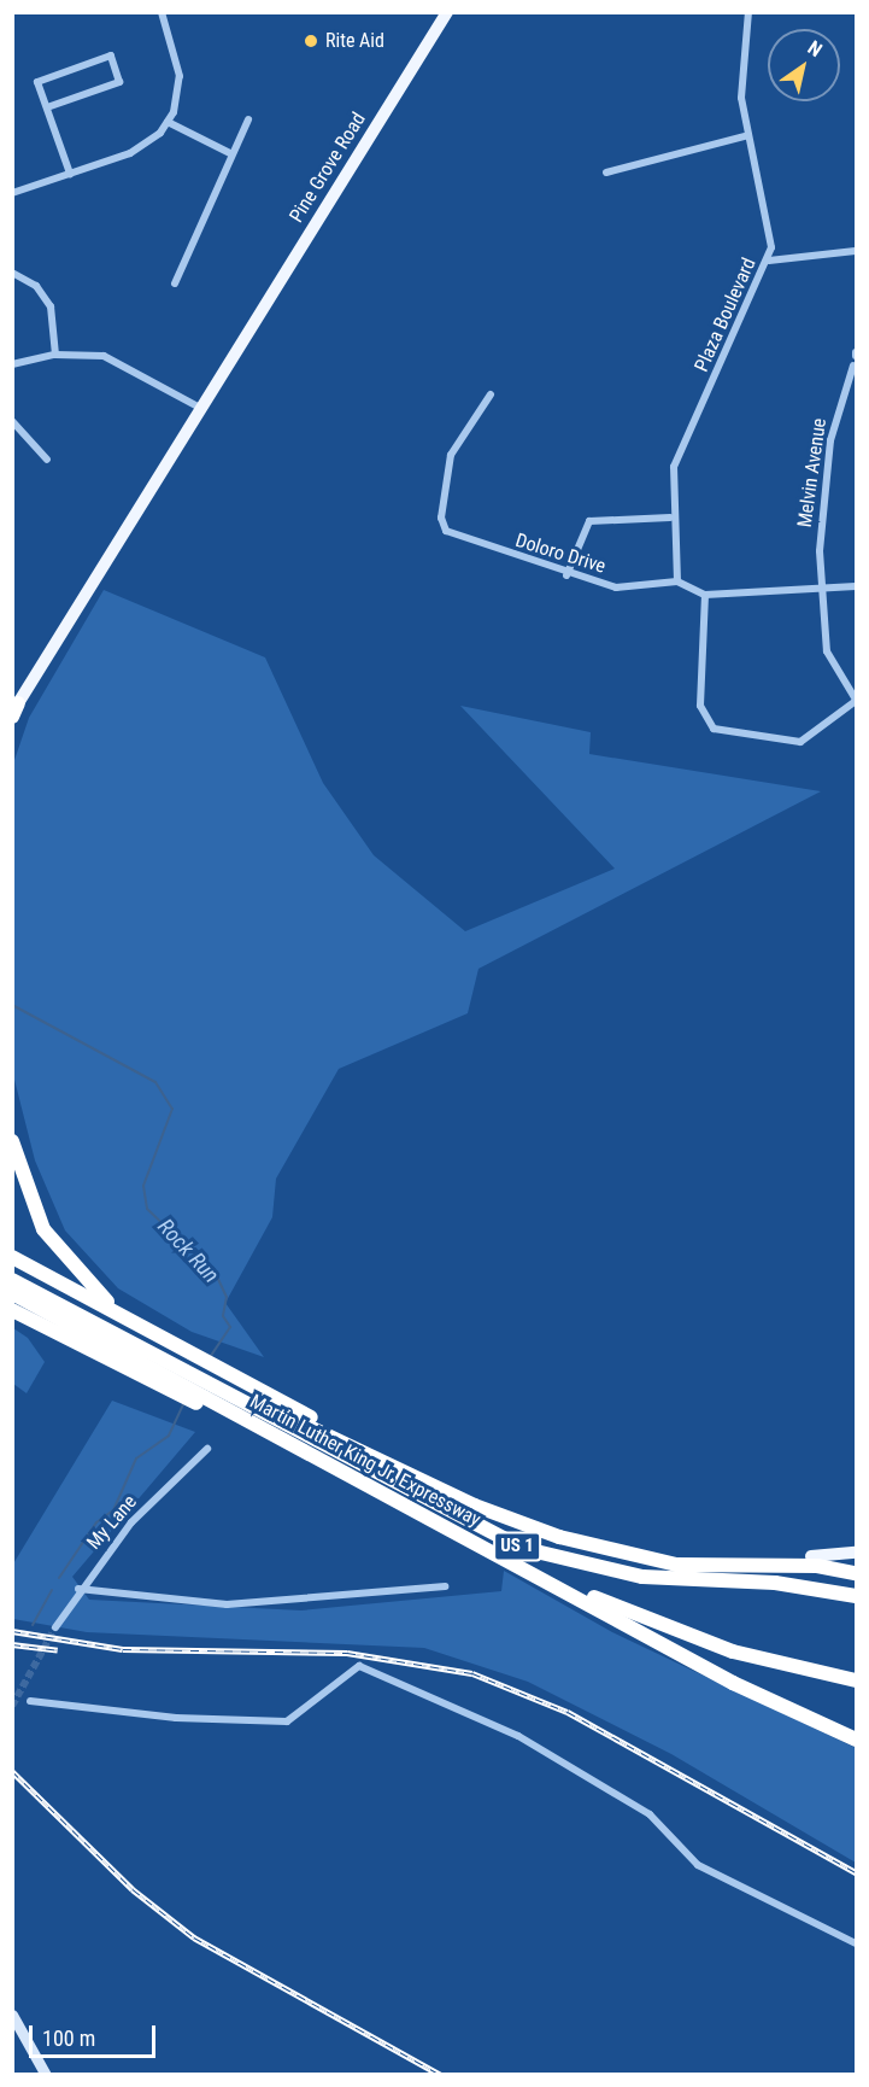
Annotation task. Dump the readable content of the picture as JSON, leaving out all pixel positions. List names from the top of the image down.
{
  "streets": {
    "highway": ["Martin Luther King Jr. Expressway", "US 1"],
    "main road": ["Pine Grove Road"],
    "street": [
      "Plaza Boulevard",
      "Melvin Avenue",
      "Doloro Drive",
      "My Lane"
    ]
  },
  "crossings": [
    ["Plaza Boulevard", "Doloro Drive"]
  ],
  "water": ["Rock Run"],
  "places": ["Rite Aid"],
  "scale_bar": "100 m",
  "north": "top right"
}
